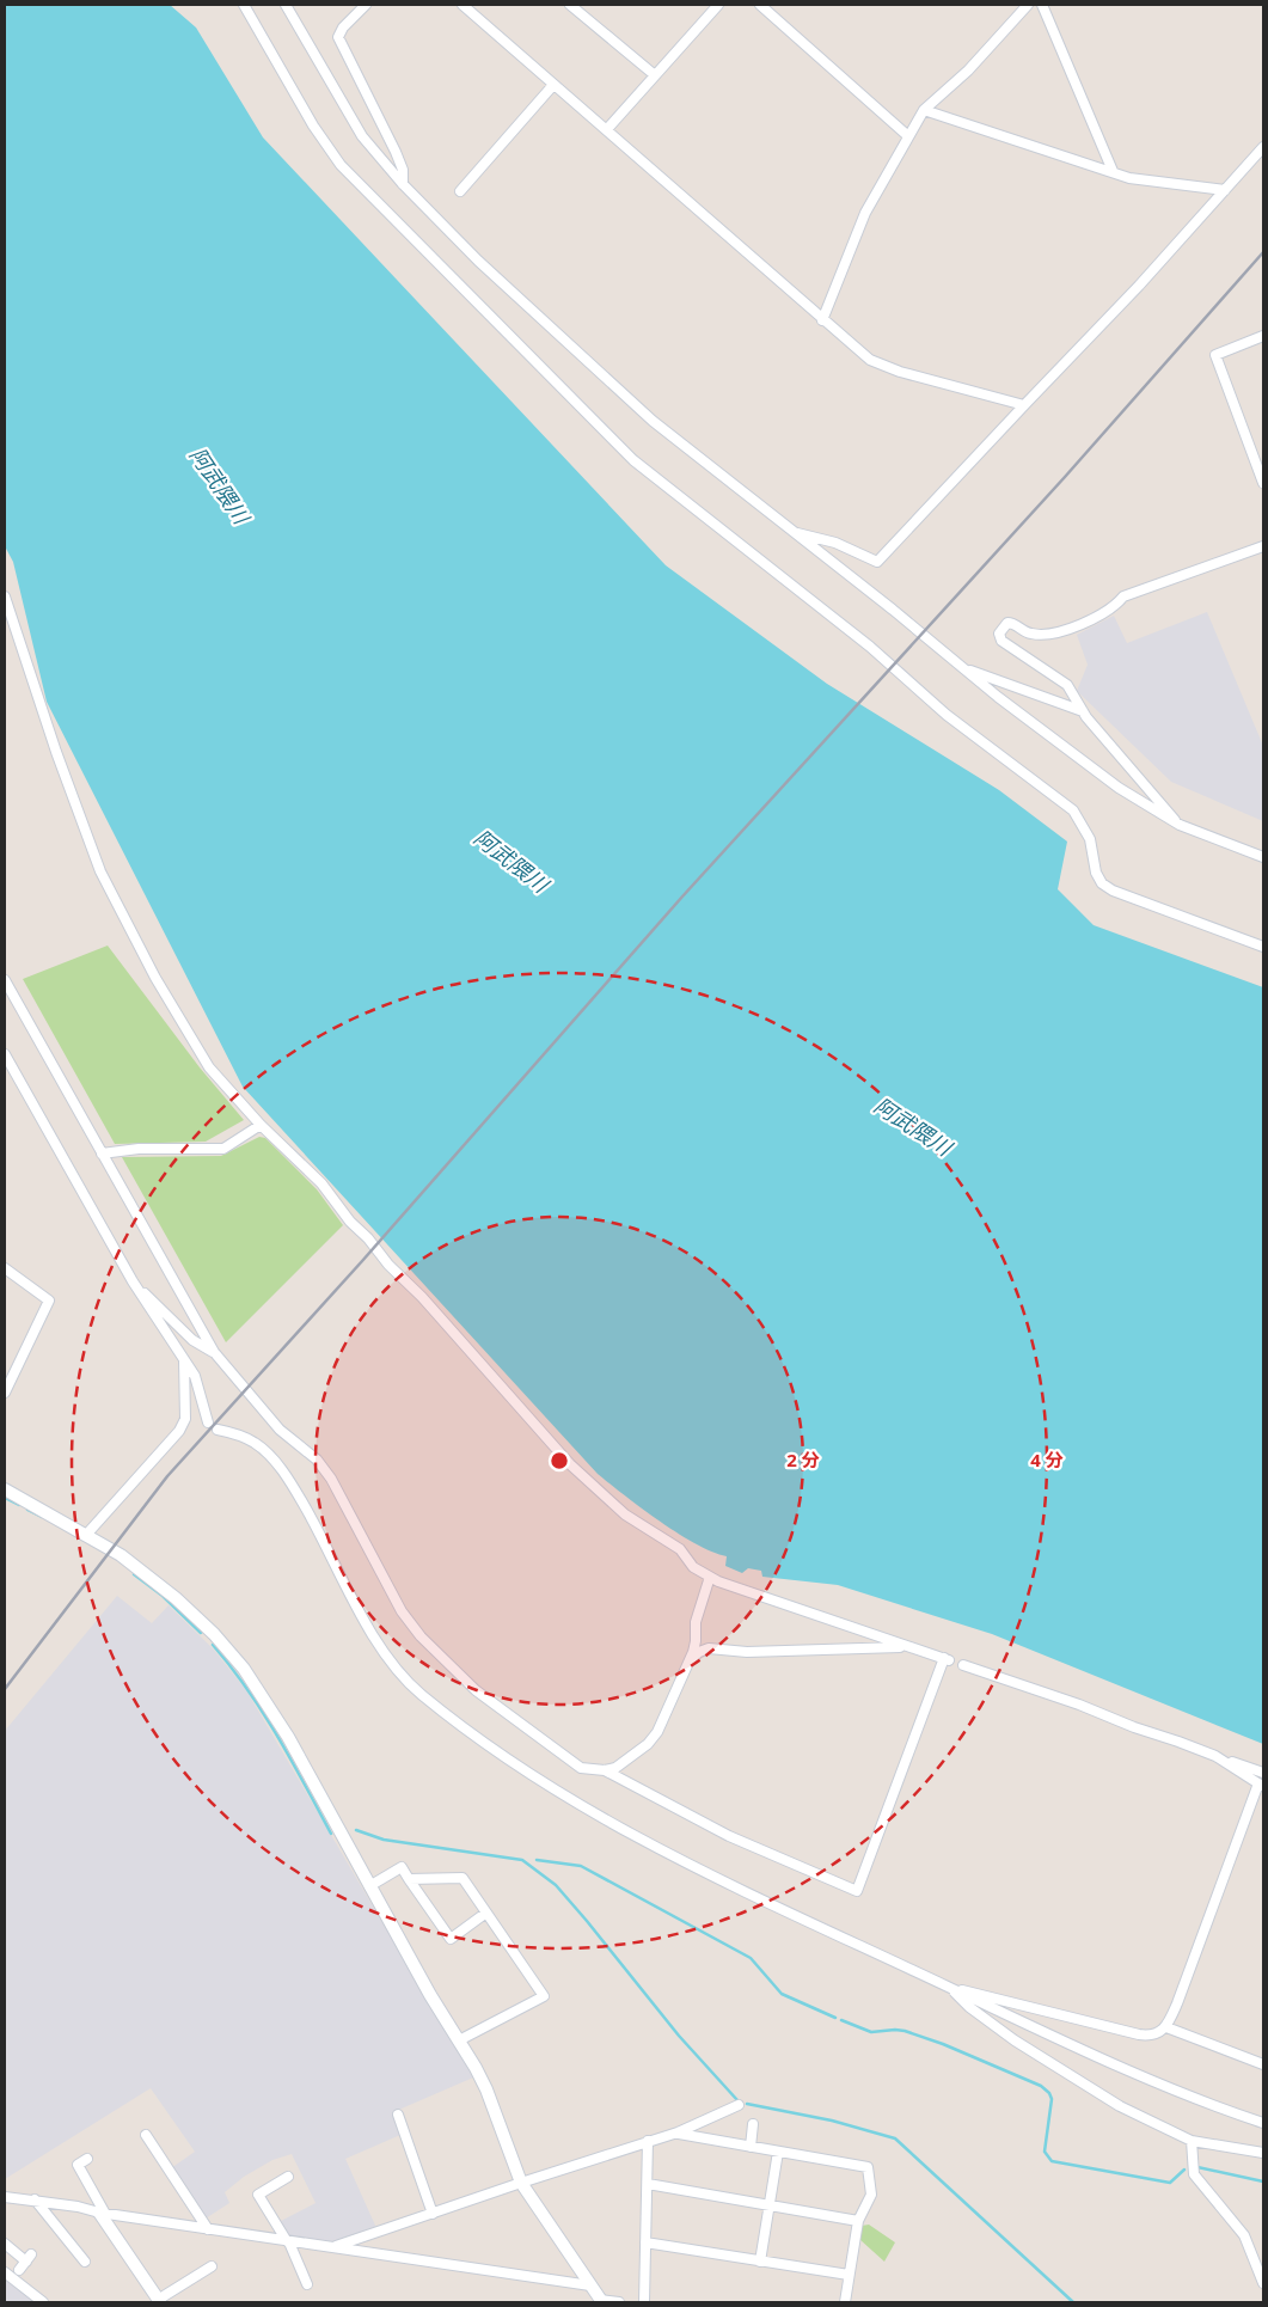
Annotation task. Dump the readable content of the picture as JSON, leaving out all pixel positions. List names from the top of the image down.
{
  "water": ["阿武隈川"],
  "rings": ["2 分", "4 分"]
}
